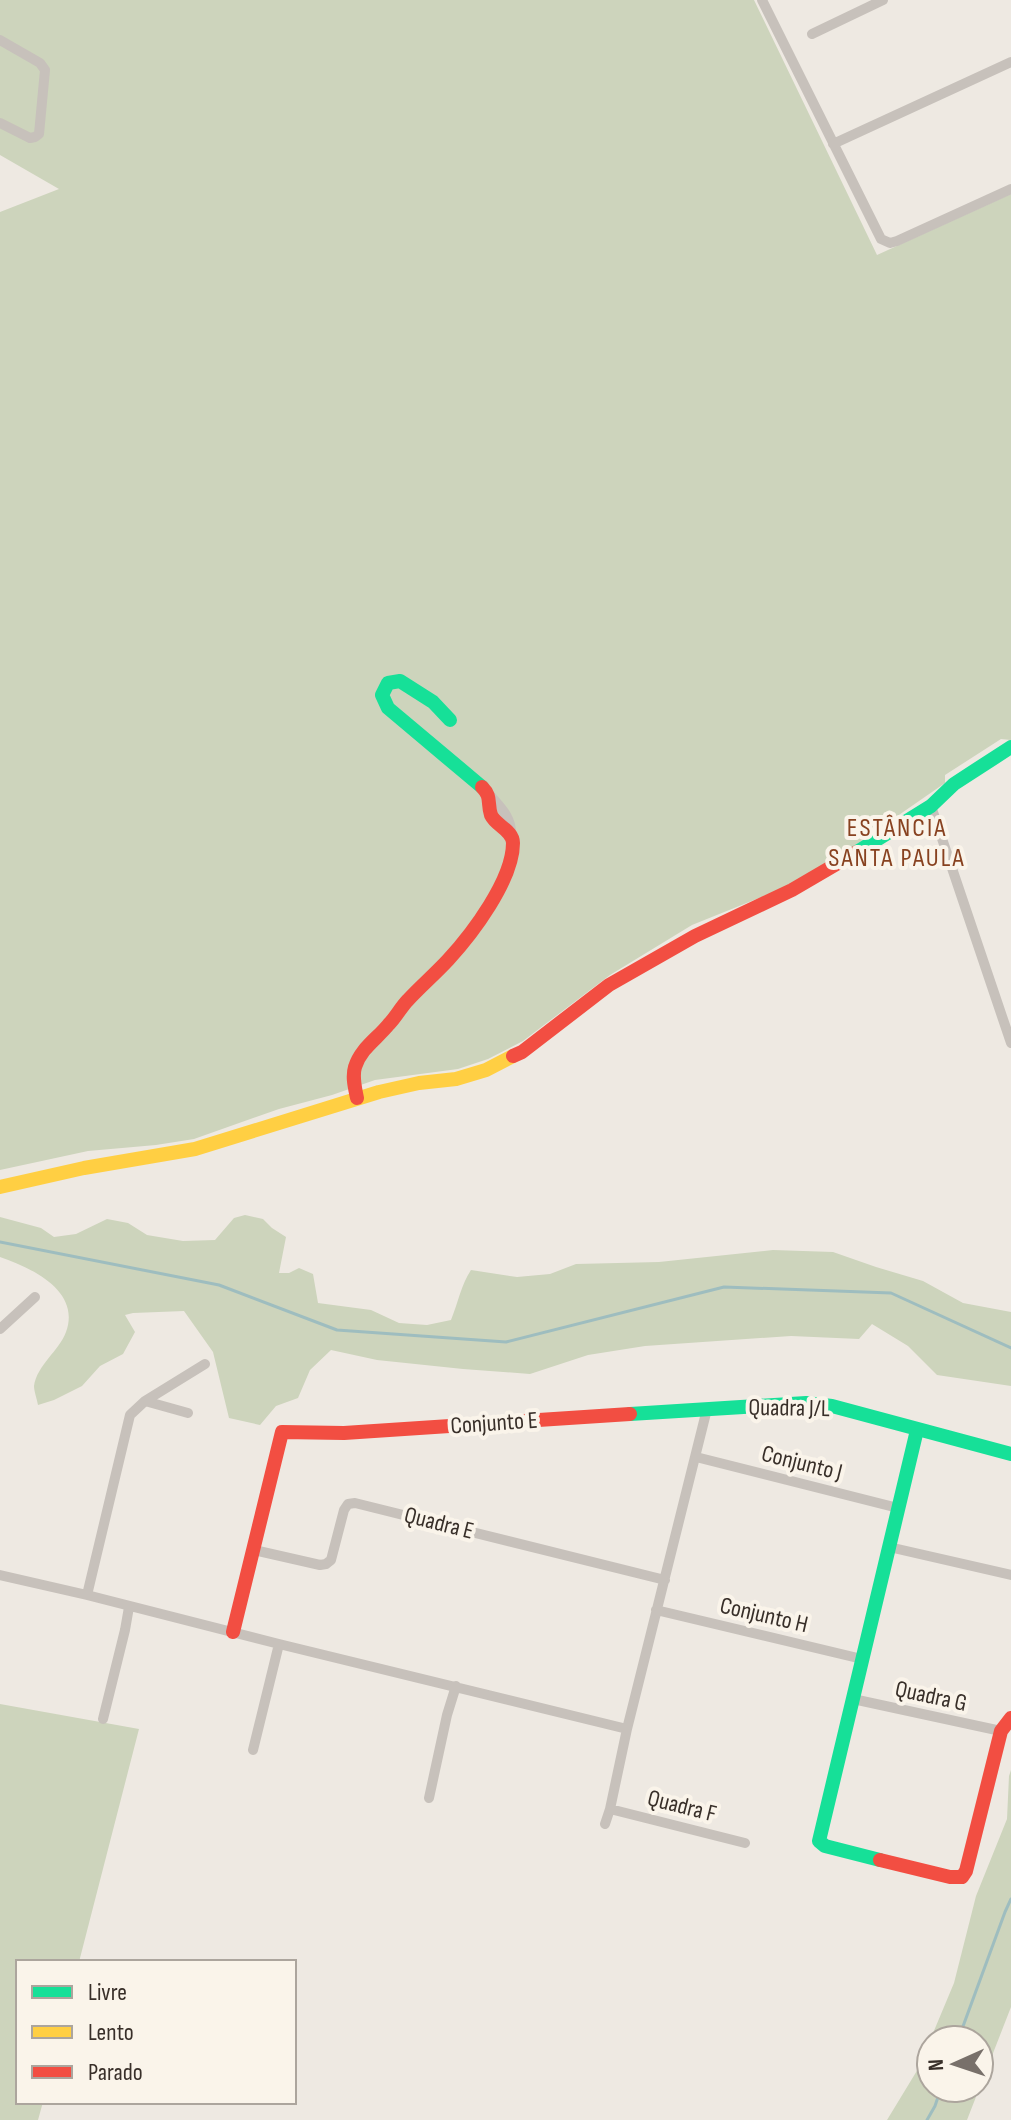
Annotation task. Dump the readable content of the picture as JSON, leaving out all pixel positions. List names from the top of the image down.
{
  "streets": {
    "street": [
      "Quadra J/L",
      "Conjunto E",
      "Conjunto J",
      "Quadra E",
      "Conjunto H",
      "Quadra G",
      "Quadra F"
    ]
  },
  "crossings": [
    ["Quadra J/L", "Conjunto E"],
    ["Conjunto E", "Quadra E"]
  ],
  "districts": ["ESTÂNCIA SANTA PAULA"],
  "legend": ["Livre", "Lento", "Parado"],
  "north": "left"
}
